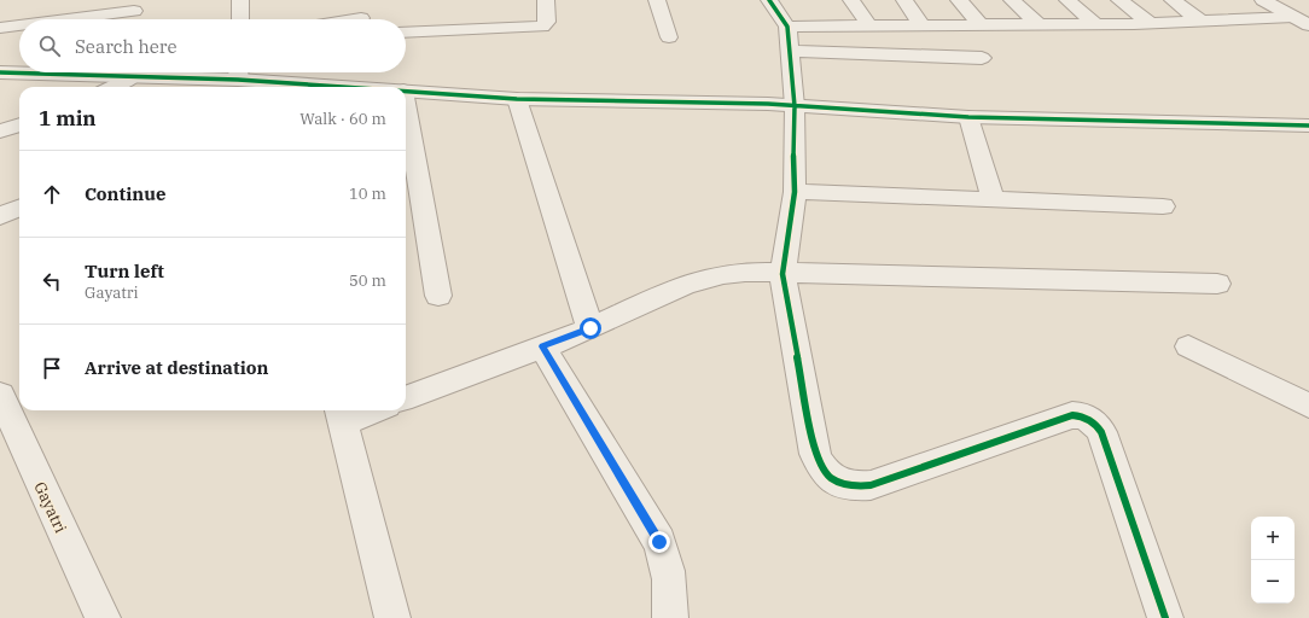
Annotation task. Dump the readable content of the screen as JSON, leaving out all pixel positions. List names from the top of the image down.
{
  "streets": {
    "street": ["Gayatri"]
  },
  "page": {
    "search": "Search here",
    "heading": ["1 min", "Walk · 60 m"],
    "list": [
      ["Continue", "10 m"],
      ["Turn left", "Gayatri", "50 m"],
      "Arrive at destination"
    ],
    "map_buttons": ["+", "−"]
  }
}
